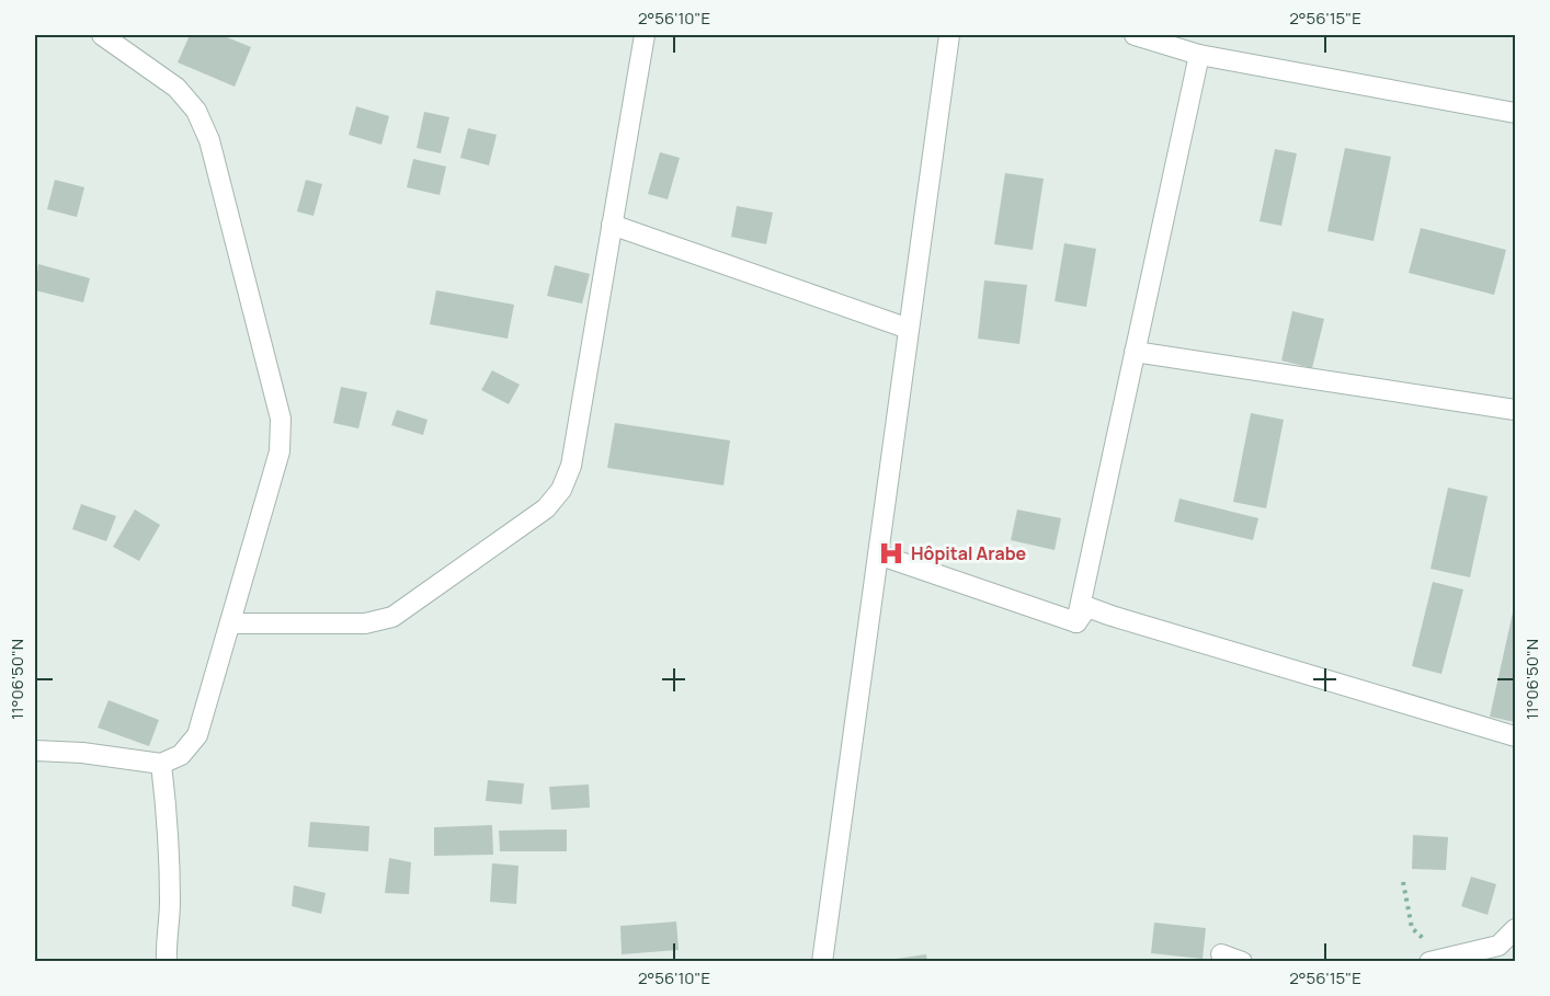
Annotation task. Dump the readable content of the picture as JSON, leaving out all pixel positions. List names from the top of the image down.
{
  "places": {
    "hospital": ["Hôpital Arabe"]
  },
  "coordinates": ["2°56'10\"E", "2°56'15\"E", "11°06'50\"N"]
}
